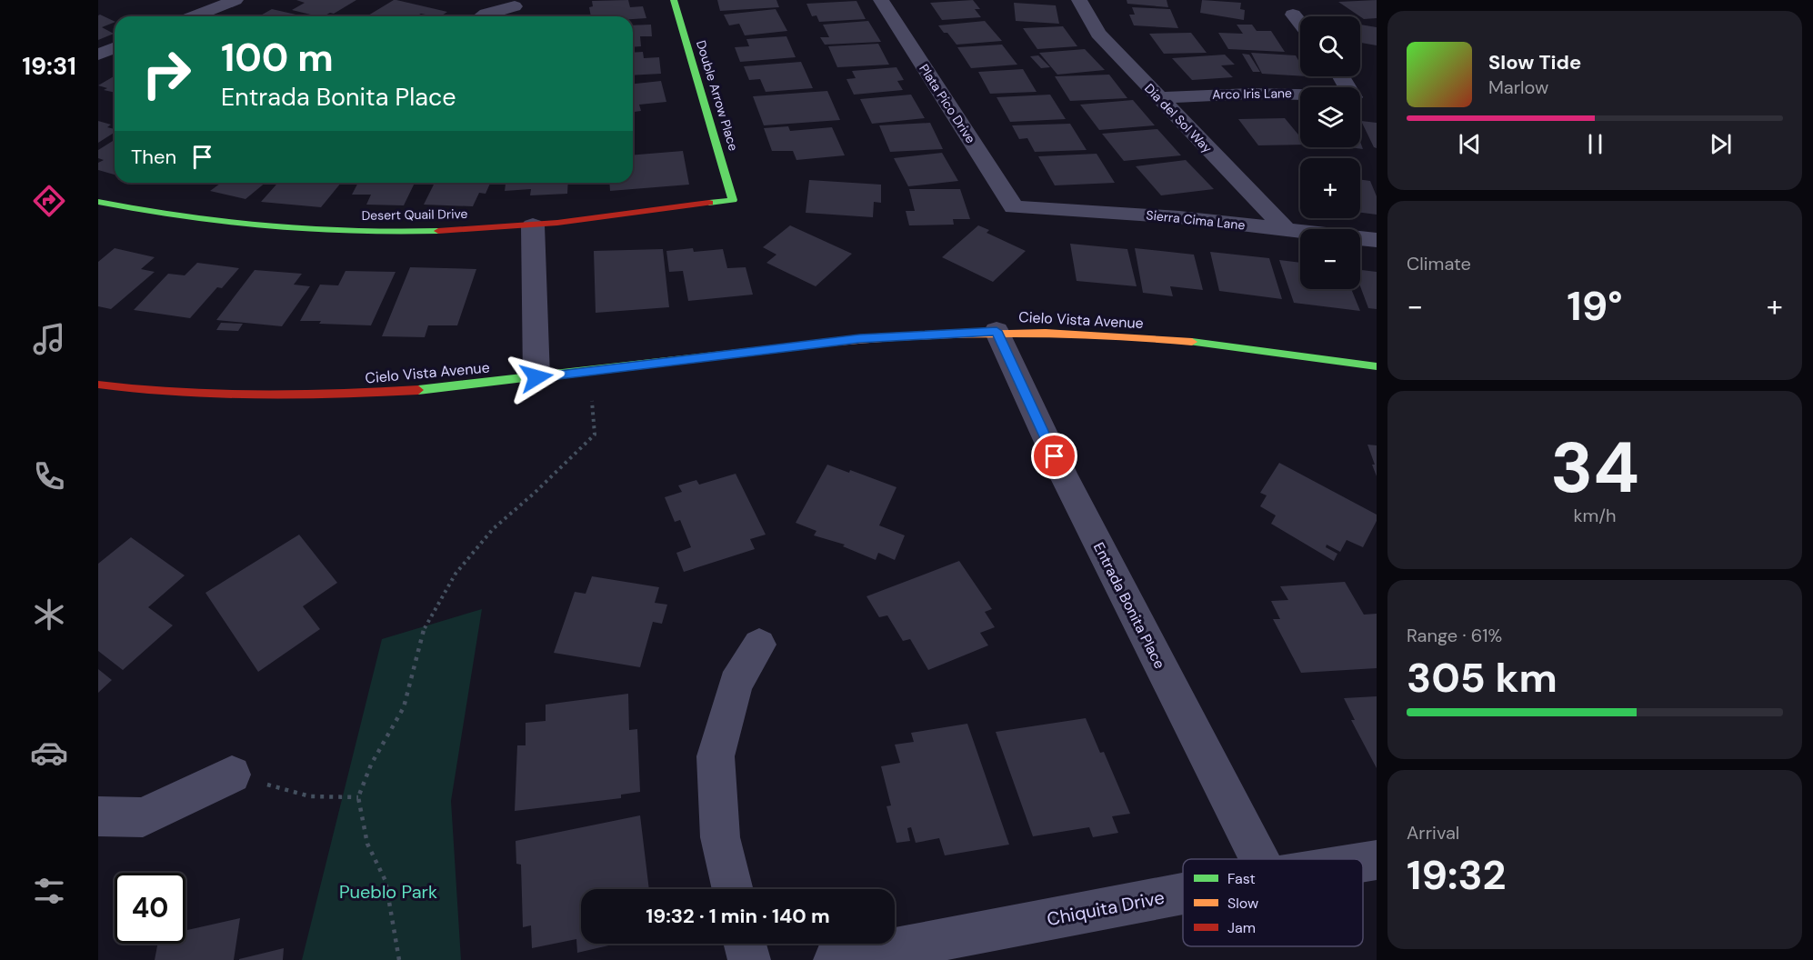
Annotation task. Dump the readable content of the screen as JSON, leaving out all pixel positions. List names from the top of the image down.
{
  "streets": {
    "street": [
      "Arco Iris Lane",
      "Double Arrow Place",
      "Plata Pico Drive",
      "Dia del Sol Way",
      "Desert Quail Drive",
      "Sierra Cima Lane",
      "Cielo Vista Avenue",
      "Entrada Bonita Place",
      "Chiquita Drive"
    ]
  },
  "crossings": [
    ["Arco Iris Lane", "Dia del Sol Way"],
    ["Double Arrow Place", "Desert Quail Drive"],
    ["Plata Pico Drive", "Sierra Cima Lane"],
    ["Dia del Sol Way", "Sierra Cima Lane"],
    ["Cielo Vista Avenue", "Entrada Bonita Place"]
  ],
  "parks": ["Pueblo Park"],
  "legend": ["Fast", "Slow", "Jam"],
  "page": {
    "tabs": "19:31",
    "map_buttons": ["+", "−"],
    "turn": ["100 m", "Entrada Bonita Place"],
    "song": ["Slow Tide", "Marlow"],
    "then": "Then",
    "tile": [
      "Climate",
      ["34", "km/h"],
      ["Range · 61%", "305 km"],
      ["Arrival", "19:32"]
    ],
    "heat": ["−", "19°", "+"],
    "limit": "40",
    "trip": "19:32 · 1 min · 140 m"
  }
}
